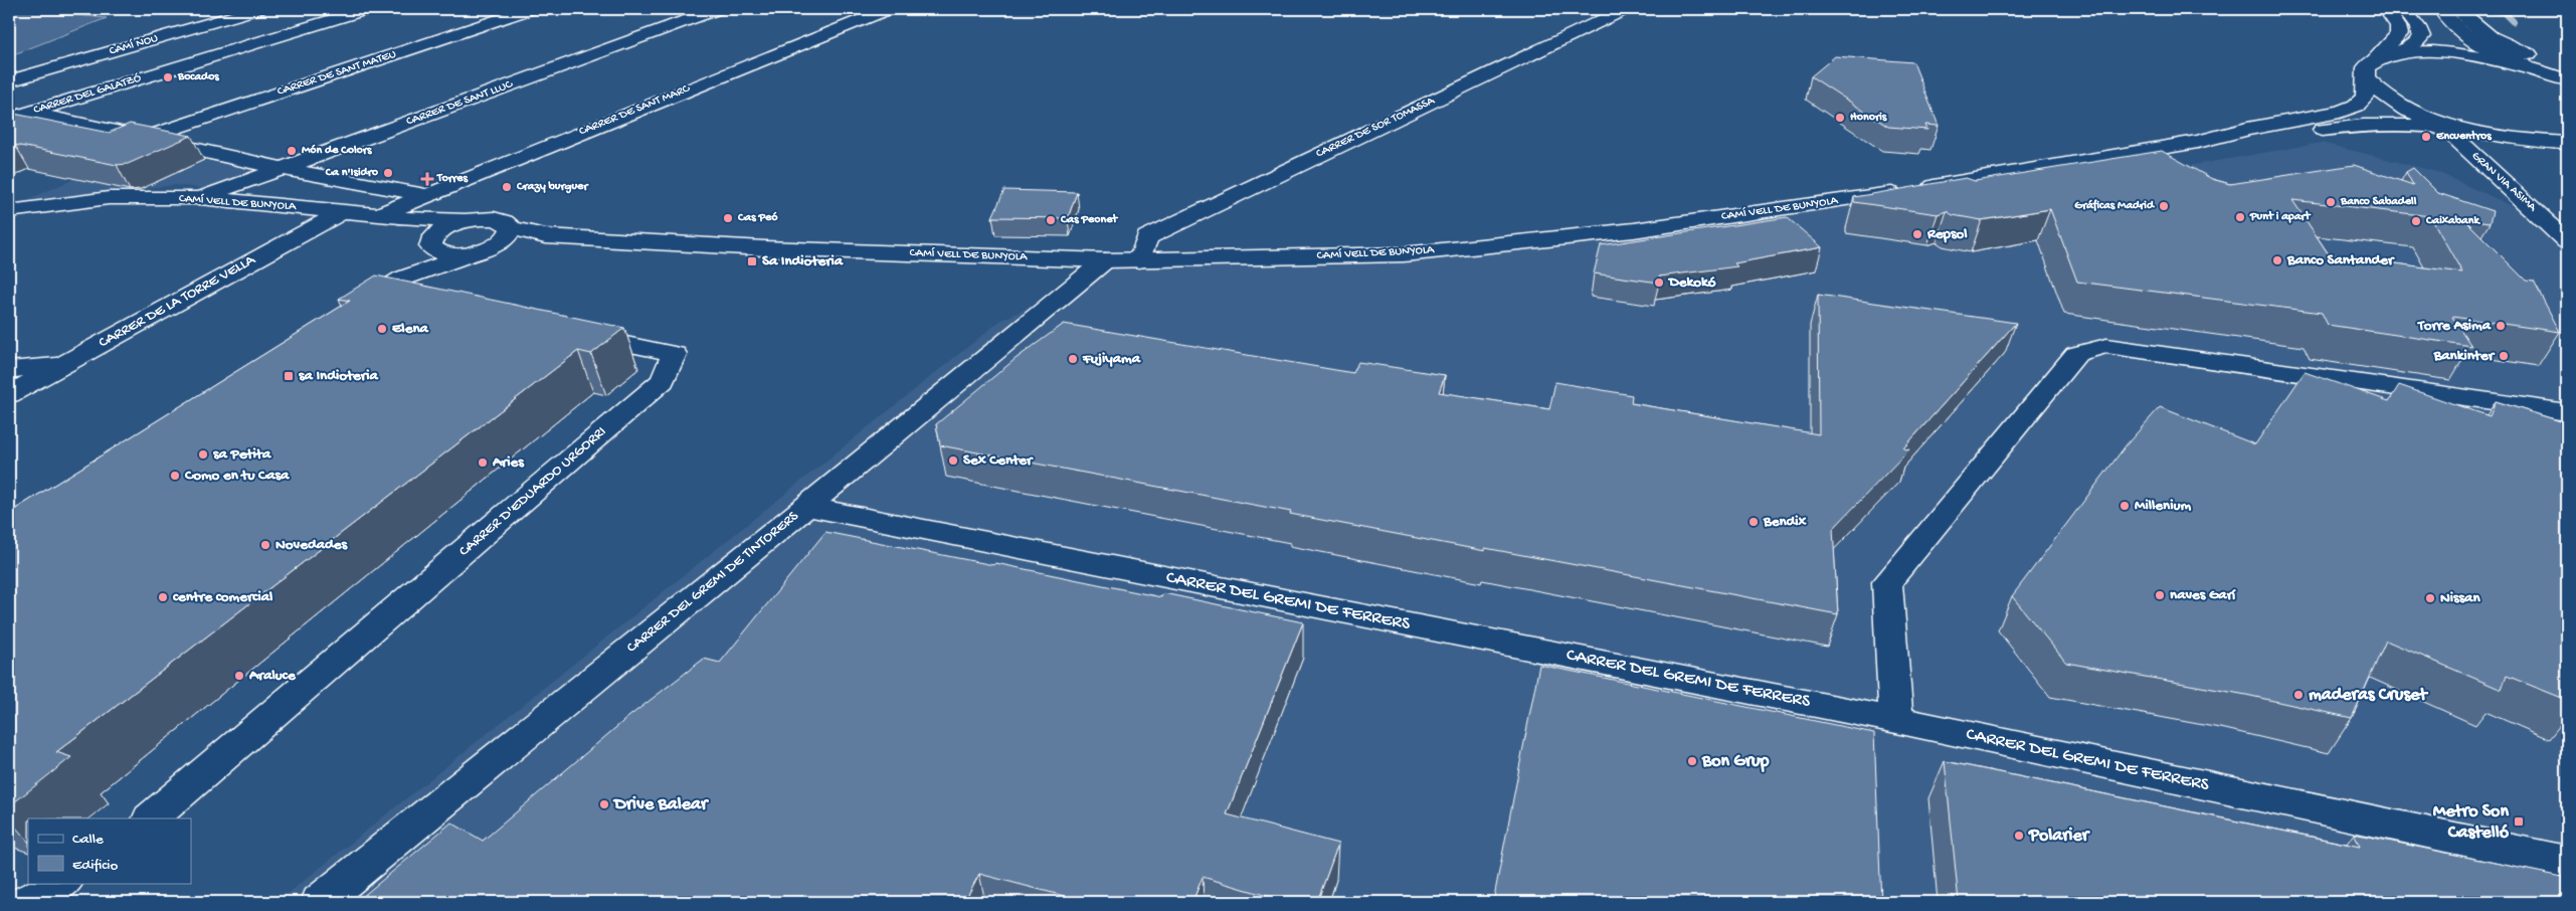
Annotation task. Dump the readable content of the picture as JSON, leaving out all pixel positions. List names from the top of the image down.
{
  "streets": {
    "main road": [
      "CAMÍ NOU",
      "CARRER DE SANT MATEU",
      "CARRER DEL GALATZÓ",
      "CARRER DE SANT LLUC",
      "CARRER DE SANT MARC",
      "CARRER DE SOR TOMASSA",
      "GRAN VIA ASIMA",
      "CAMÍ VELL DE BUNYOLA",
      "CARRER DE LA TORRE VELLA",
      "CARRER D'EDUARDO URGORRI",
      "CARRER DEL GREMI DE TINTORERS",
      "CARRER DEL GREMI DE FERRERS"
    ]
  },
  "crossings": [
    ["CARRER DE SANT LLUC", "CAMÍ VELL DE BUNYOLA"],
    ["CARRER DE SANT MARC", "CAMÍ VELL DE BUNYOLA"],
    ["CARRER DE SOR TOMASSA", "CAMÍ VELL DE BUNYOLA"],
    ["CAMÍ VELL DE BUNYOLA", "CARRER DE LA TORRE VELLA"],
    ["CAMÍ VELL DE BUNYOLA", "CARRER DEL GREMI DE TINTORERS"],
    ["CARRER DEL GREMI DE TINTORERS", "CARRER DEL GREMI DE FERRERS"]
  ],
  "places": {
    "other": [
      "Bocados",
      "Honoris",
      "Encuentros",
      "Món de Colors",
      "Ca n'Isidro",
      "Crazy burguer",
      "Banco Sabadell",
      "Gráficas Madrid",
      "Punt i apart",
      "Cas Peó",
      "Cas Peonet",
      "Caixabank",
      "Repsol",
      "Banco Santander",
      "Dekokó",
      "Torre Asima",
      "Elena",
      "Bankinter",
      "Fujiyama",
      "sa Petita",
      "Sex Center",
      "Aries",
      "Como en tu Casa",
      "Millenium",
      "Bendix",
      "Novedades",
      "naves Garí",
      "centre comercial",
      "Nissan",
      "Araluce",
      "maderas Cruset",
      "Bon Grup",
      "Drive Balear",
      "Polarier"
    ],
    "health": ["Torres"],
    "transit": ["Sa Indioteria", "sa Indioteria", "Metro Son Castelló"]
  },
  "legend": ["Calle", "Edificio"]
}
